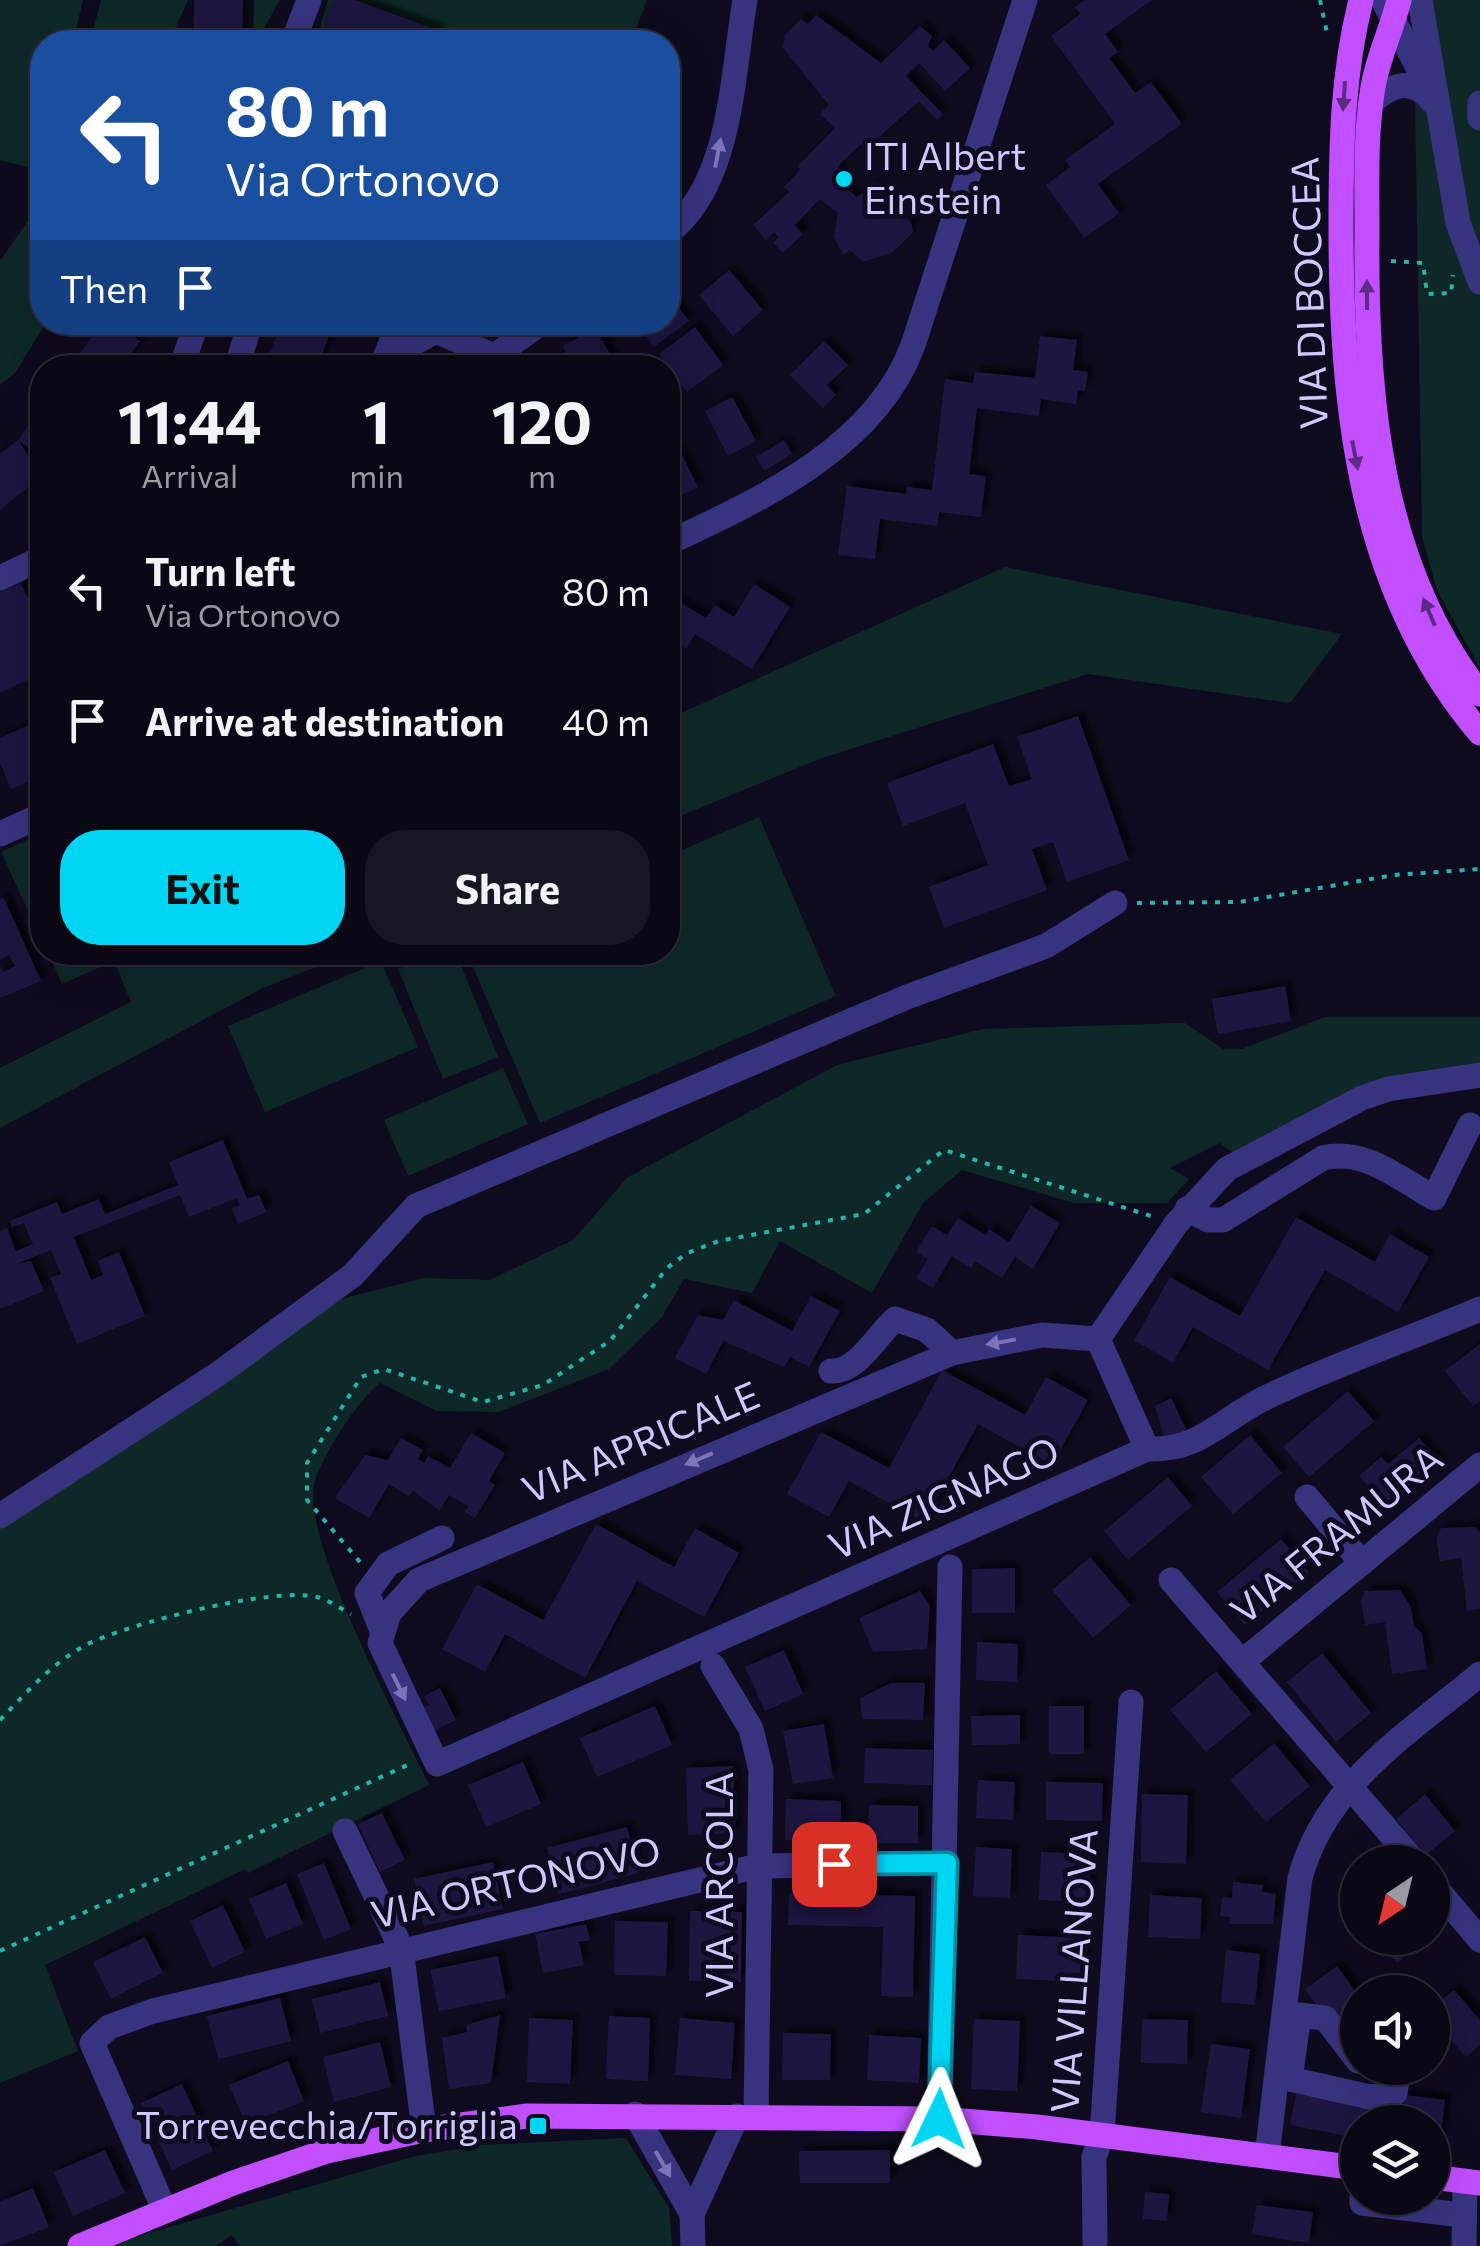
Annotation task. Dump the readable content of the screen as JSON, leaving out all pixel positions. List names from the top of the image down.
{
  "streets": {
    "main road": ["VIA DI BOCCEA"],
    "street": [
      "VIA APRICALE",
      "VIA ZIGNAGO",
      "VIA FRAMURA",
      "VIA ORTONOVO",
      "VIA ARCOLA",
      "VIA VILLANOVA"
    ]
  },
  "crossings": [
    ["VIA ORTONOVO", "VIA ARCOLA"]
  ],
  "one_way": ["VIA APRICALE"],
  "places": {
    "other": ["ITI Albert Einstein"],
    "transit": ["Torrevecchia/Torriglia"]
  },
  "north": "bottom left",
  "page": {
    "turn": ["80 m", "Via Ortonovo"],
    "then": "Then",
    "eta": [
      "11:44",
      "Arrival",
      "1",
      "min",
      "120",
      "m"
    ],
    "list": [
      {
        "name": "Turn left",
        "note": "Via Ortonovo",
        "value": "80 m"
      },
      {
        "name": "Arrive at destination",
        "value": "40 m"
      }
    ],
    "buttons": ["Exit", "Share"]
  }
}
